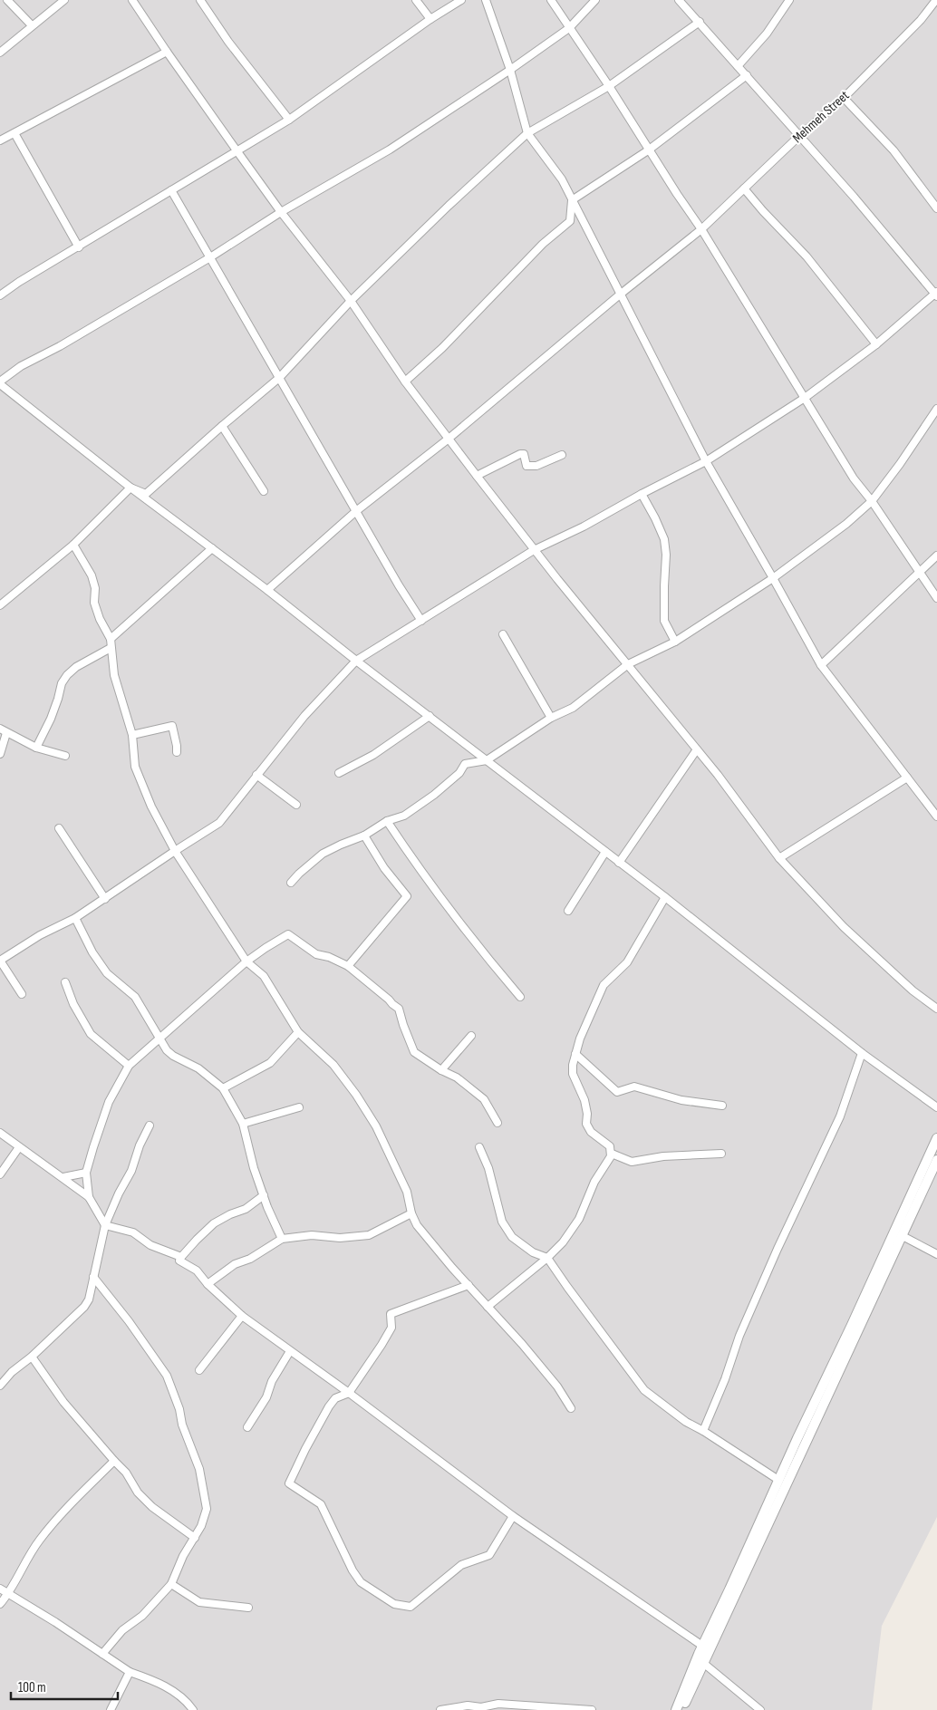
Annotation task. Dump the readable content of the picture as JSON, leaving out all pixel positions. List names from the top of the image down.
{
  "streets": {
    "street": ["Mehmeh Street"]
  },
  "scale_bar": "100 m"
}
